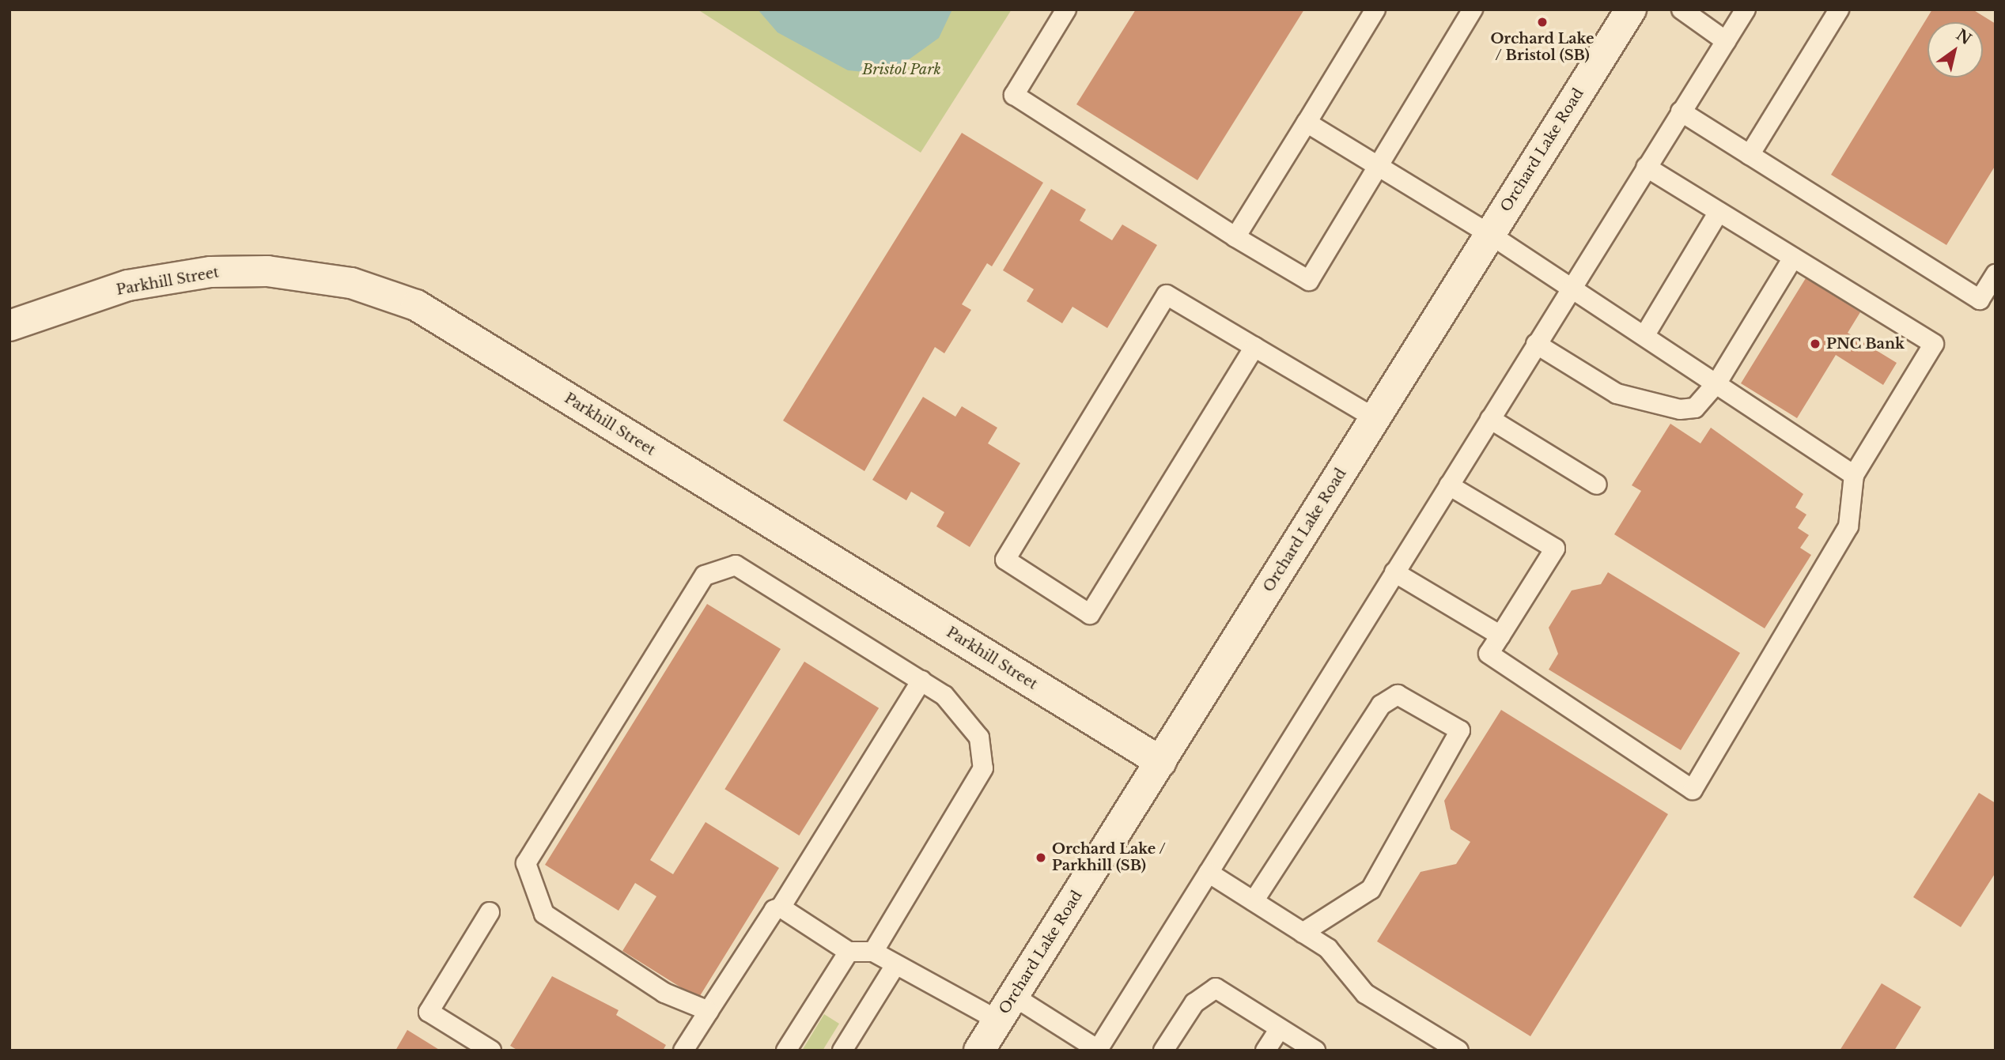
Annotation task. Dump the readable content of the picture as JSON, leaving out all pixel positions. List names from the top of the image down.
{
  "streets": {
    "street": ["Orchard Lake Road", "Parkhill Street"]
  },
  "crossings": [
    ["Orchard Lake Road", "Parkhill Street"]
  ],
  "parks": ["Bristol Park"],
  "places": ["Orchard Lake / Bristol (SB)", "PNC Bank", "Orchard Lake / Parkhill (SB)"],
  "north": "top right"
}
